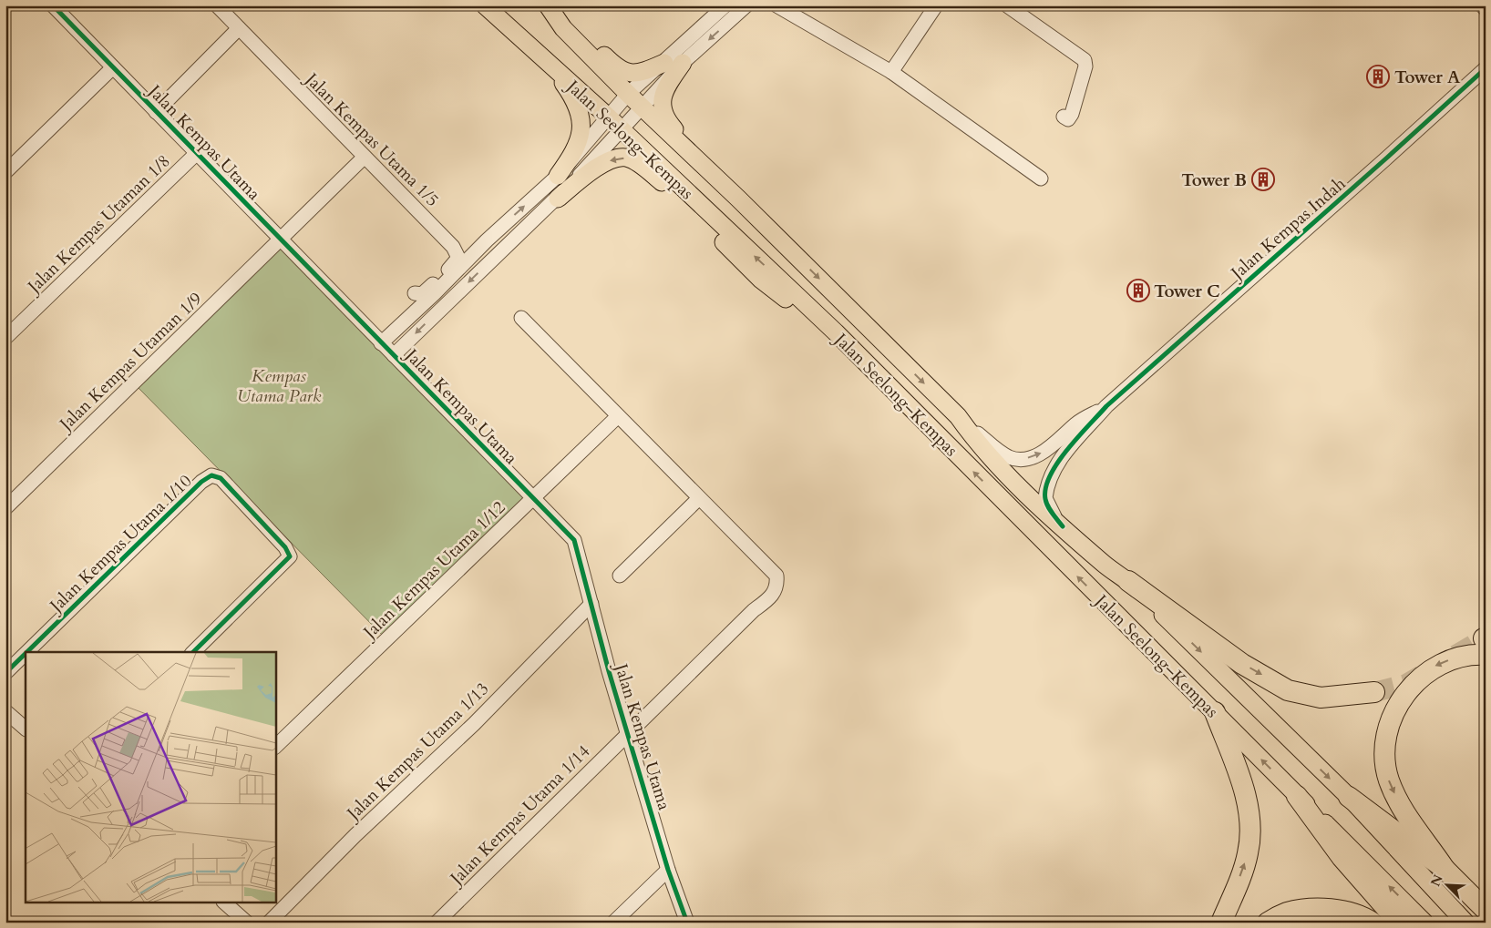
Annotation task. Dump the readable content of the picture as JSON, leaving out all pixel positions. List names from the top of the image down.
{
  "streets": {
    "main road": ["Jalan Seelong–Kempas"],
    "street": [
      "Jalan Kempas Utama 1/5",
      "Jalan Kempas Utama",
      "Jalan Kempas Utaman 1/8",
      "Jalan Kempas Indah",
      "Jalan Kempas Utaman 1/9",
      "Jalan Kempas Utama 1/10",
      "Jalan Kempas Utama 1/12",
      "Jalan Kempas Utama 1/13",
      "Jalan Kempas Utama 1/14"
    ]
  },
  "crossings": [
    ["Jalan Kempas Utama 1/5", "Jalan Kempas Utaman 1/9"],
    ["Jalan Kempas Utama", "Jalan Kempas Utaman 1/8"],
    ["Jalan Kempas Utama", "Jalan Kempas Utaman 1/9"],
    ["Jalan Kempas Utama", "Jalan Kempas Utama 1/12"],
    ["Jalan Kempas Utama", "Jalan Kempas Utama 1/13"],
    ["Jalan Kempas Utama", "Jalan Kempas Utama 1/14"],
    ["Jalan Kempas Utama 1/12", "Jalan Kempas Utama 1/14"]
  ],
  "parks": ["Kempas Utama Park"],
  "places": {
    "building": ["Tower A", "Tower B", "Tower C"]
  },
  "north": "top left"
}
